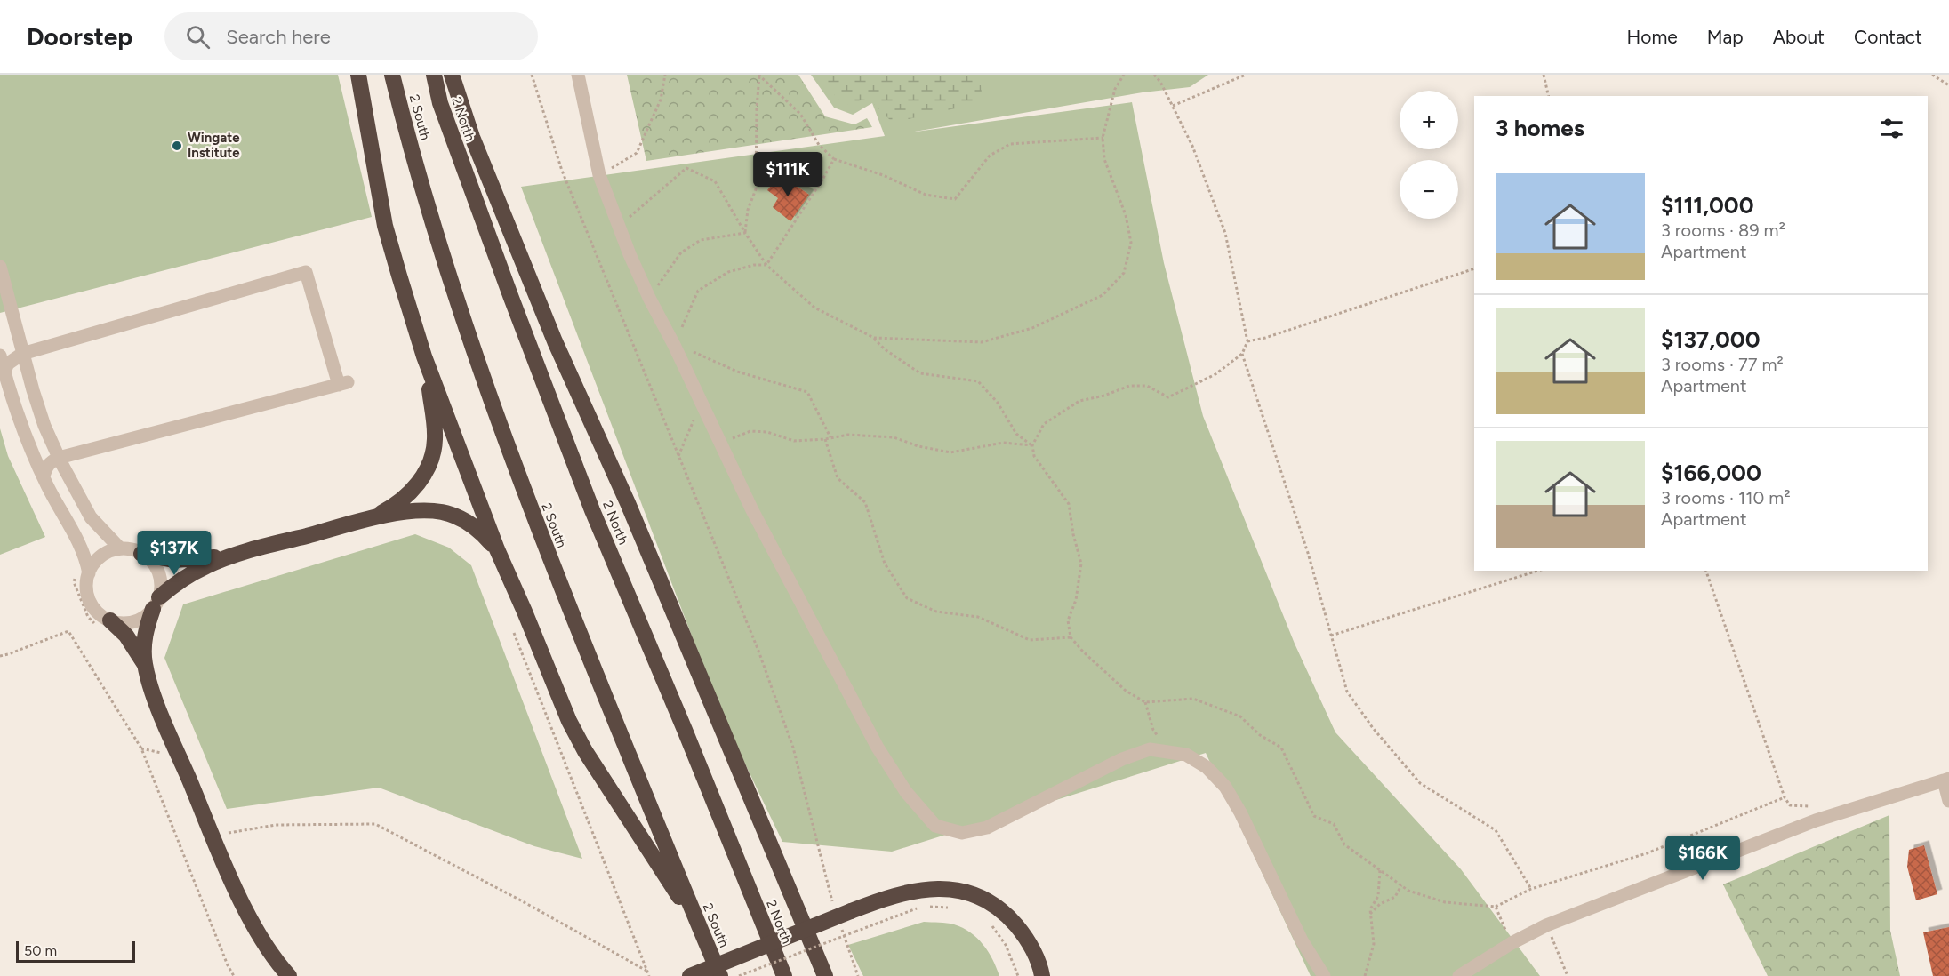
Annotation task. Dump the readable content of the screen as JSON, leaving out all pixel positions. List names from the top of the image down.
{
  "streets": {
    "highway": ["2 South", "2 North"]
  },
  "places": ["Wingate Institute"],
  "scale_bar": "50 m",
  "page": {
    "header": "Doorstep",
    "search": "Search here",
    "nav": [
      "Home",
      "Map",
      "About",
      "Contact"
    ],
    "map_buttons": ["+", "−"],
    "heading": "3 homes",
    "price": ["$111K", "$137K", "$166K"],
    "list": [
      {
        "name": "$111,000",
        "note": "3 rooms · 89 m² · Apartment"
      },
      {
        "name": "$137,000",
        "note": "3 rooms · 77 m² · Apartment"
      },
      {
        "name": "$166,000",
        "note": "3 rooms · 110 m² · Apartment"
      }
    ],
    "scale": "50 m"
  }
}
